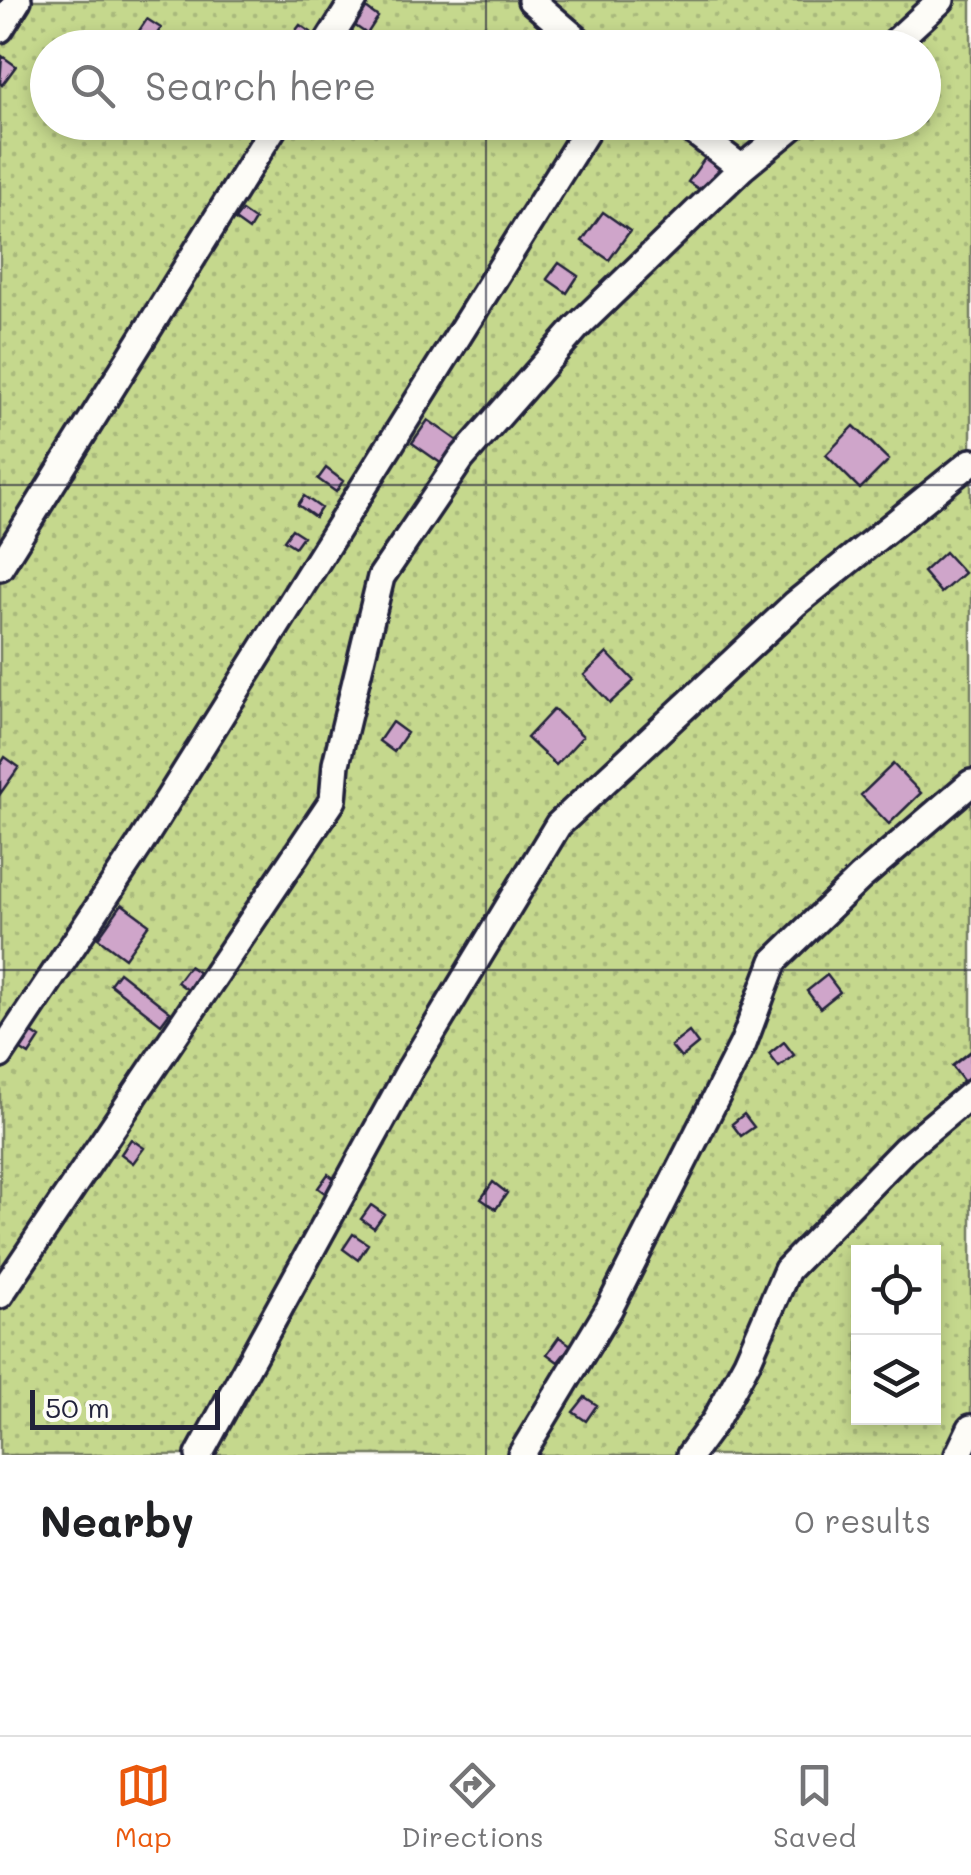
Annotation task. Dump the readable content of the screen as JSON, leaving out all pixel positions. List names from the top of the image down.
{
  "scale_bar": "50 m",
  "page": {
    "search": "Search here",
    "scale": "50 m",
    "heading": ["Nearby", "0 results"],
    "nav": ["Map", "Directions", "Saved"]
  }
}
